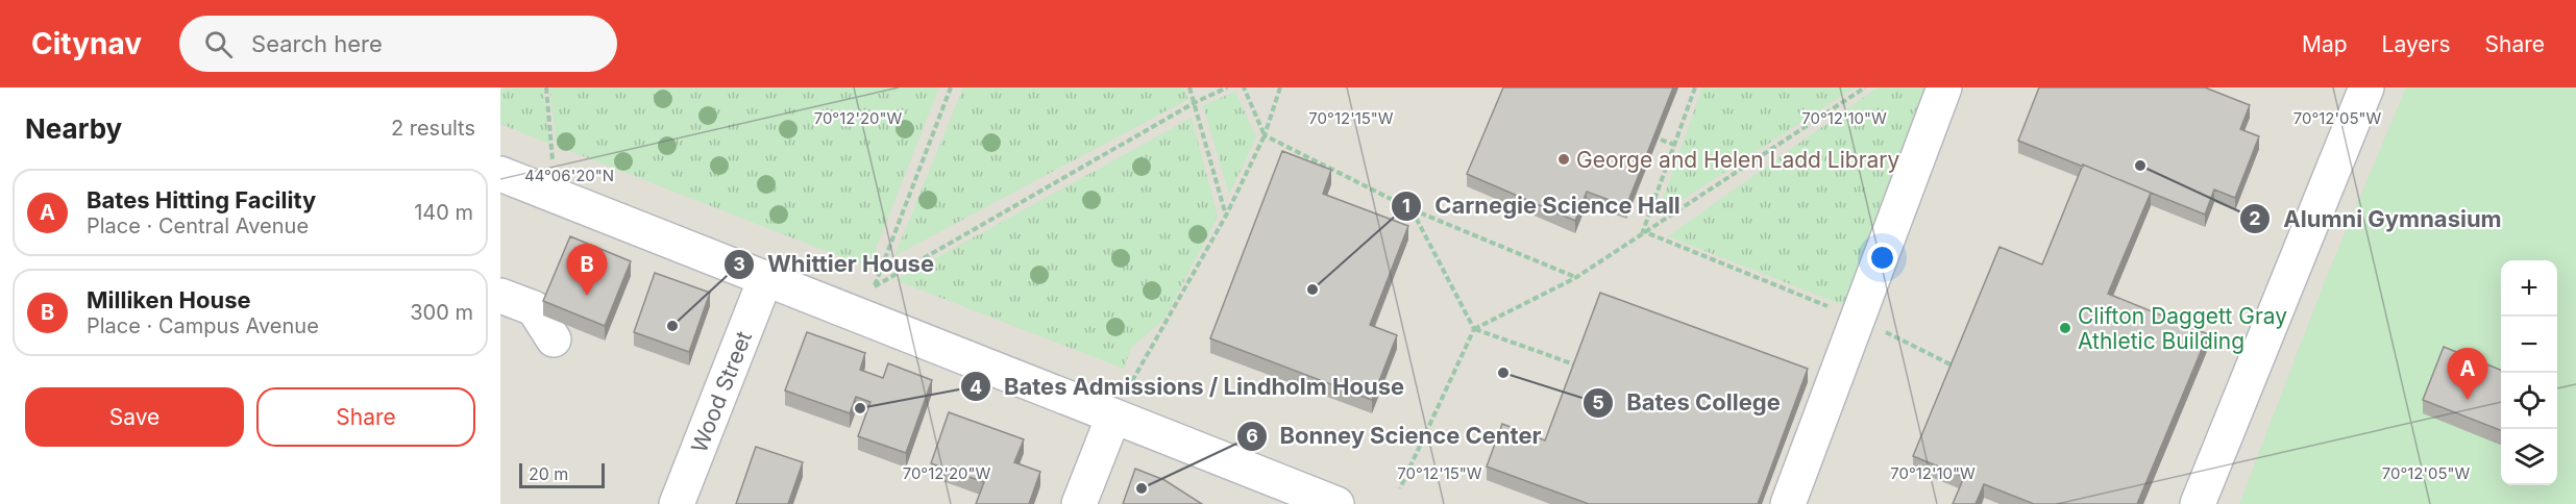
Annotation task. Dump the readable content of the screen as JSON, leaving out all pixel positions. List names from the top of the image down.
{
  "streets": {
    "street": ["Wood Street"]
  },
  "places": [
    "George and Helen Ladd Library",
    "Alumni Gymnasium",
    "Carnegie Science Hall",
    "Whittier House",
    "Clifton Daggett Gray Athletic Building",
    "Bates College",
    "Bates Admissions / Lindholm House",
    "Bonney Science Center"
  ],
  "scale_bar": "20 m",
  "page": {
    "header": "Citynav",
    "search": "Search here",
    "nav": ["Map", "Layers", "Share"],
    "heading": ["Nearby", "2 results"],
    "list": [
      {
        "mark": "A",
        "name": "Bates Hitting Facility",
        "note": "Place · Central Avenue",
        "value": "140 m"
      },
      {
        "mark": "B",
        "name": "Milliken House",
        "note": "Place · Campus Avenue",
        "value": "300 m"
      }
    ],
    "pins": ["B", "A"],
    "map_buttons": ["+", "−"],
    "buttons": ["Save", "Share"],
    "scale": "20 m"
  },
  "coordinates": [
    "70°12'20\"W",
    "70°12'15\"W",
    "70°12'10\"W",
    "70°12'05\"W",
    "44°06'20\"N"
  ]
}
